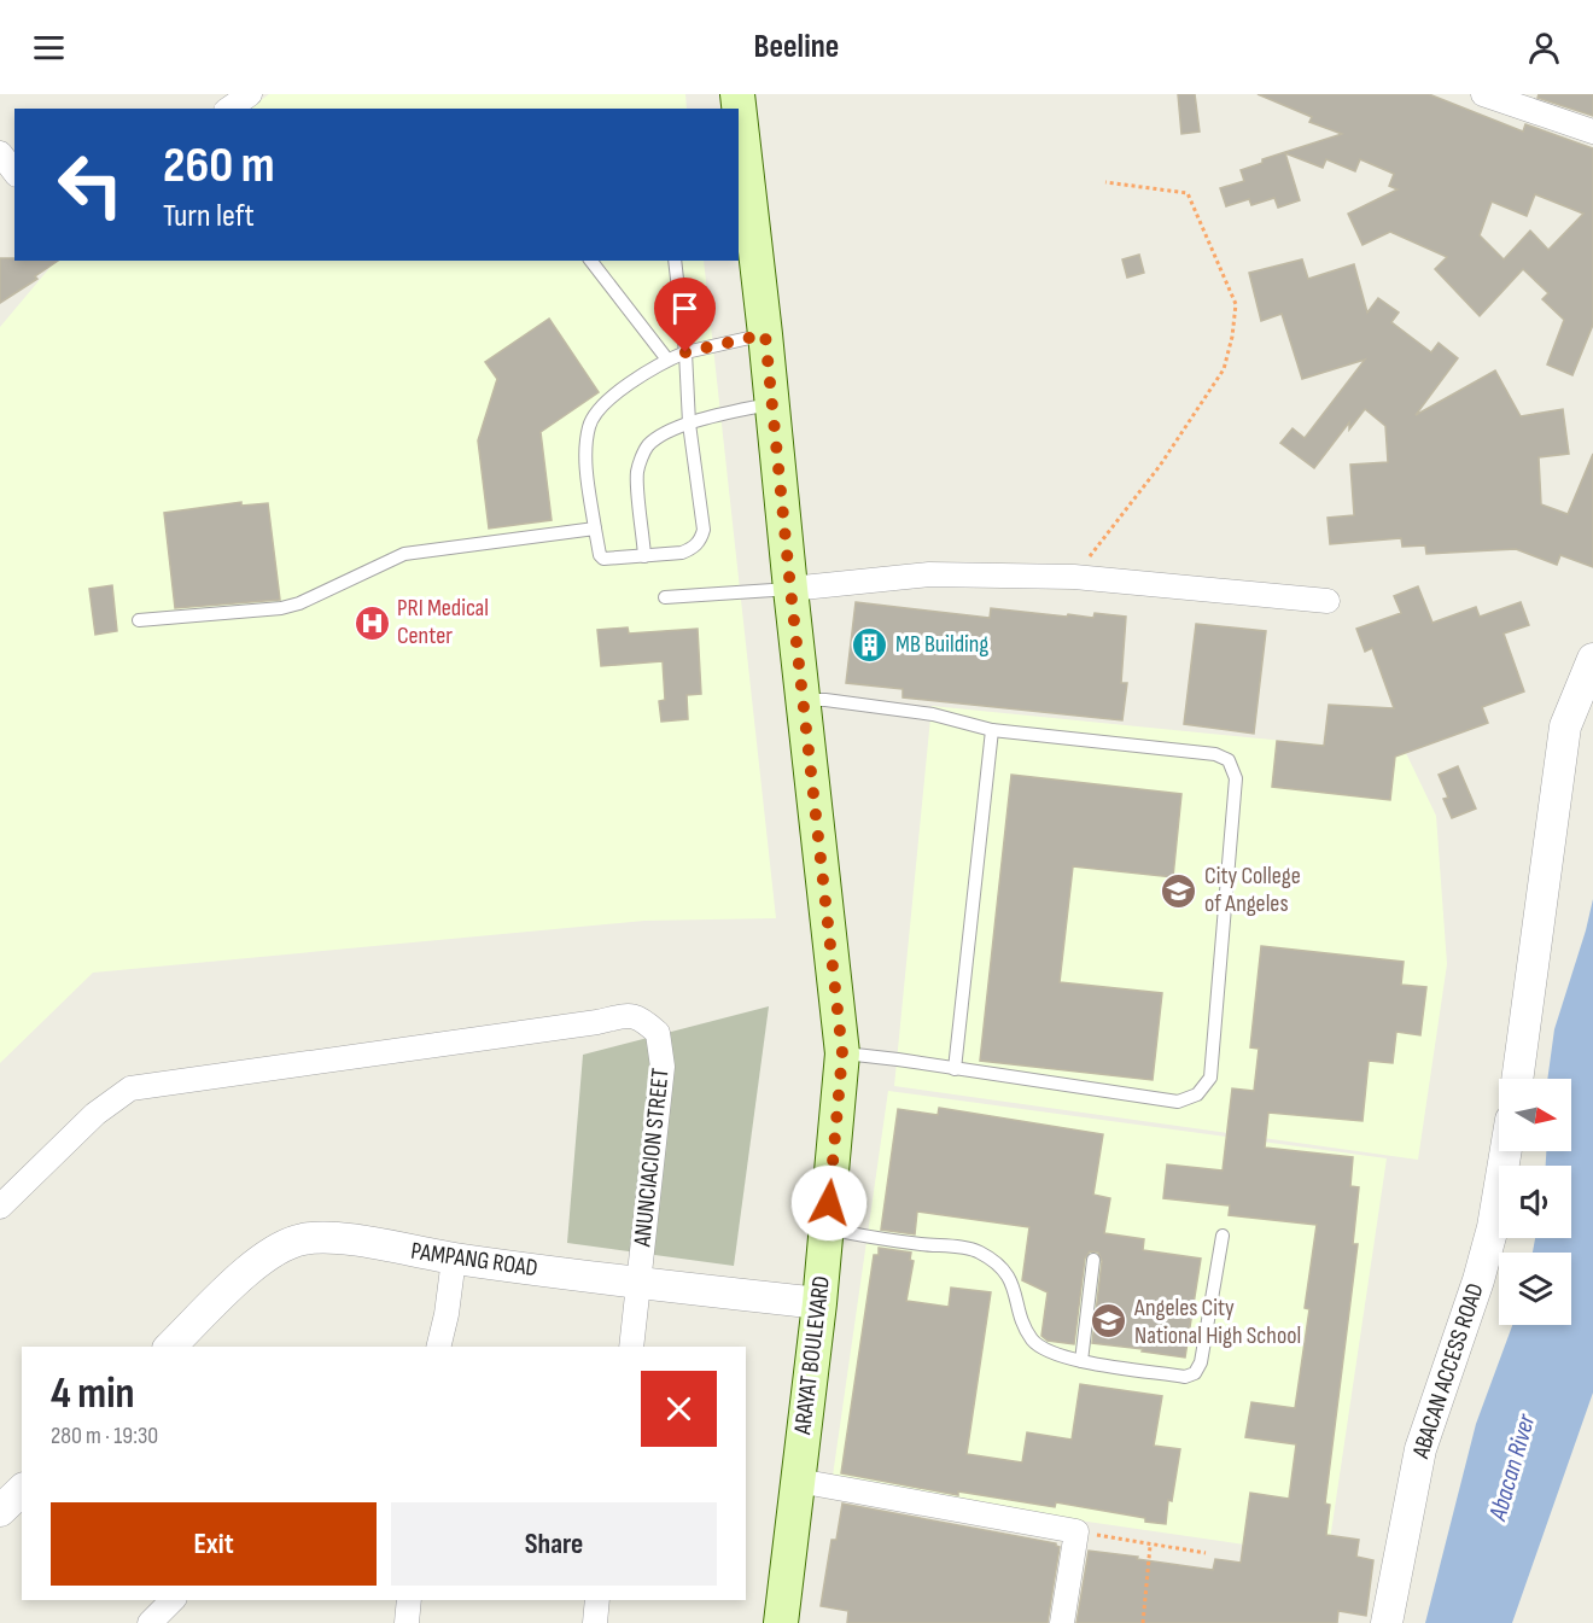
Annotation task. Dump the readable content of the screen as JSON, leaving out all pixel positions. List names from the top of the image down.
{
  "streets": {
    "main road": ["ARAYAT BOULEVARD"],
    "street": ["ANUNCIACION STREET", "PAMPANG ROAD", "ABACAN ACCESS ROAD"]
  },
  "crossings": [
    ["ANUNCIACION STREET", "PAMPANG ROAD"],
    ["PAMPANG ROAD", "ARAYAT BOULEVARD"]
  ],
  "water": ["Abacan River"],
  "places": {
    "hospital": ["PRI Medical Center"],
    "building": ["MB Building"],
    "school or university": ["City College of Angeles", "Angeles City National High School"]
  },
  "north": "right",
  "page": {
    "header": "Beeline",
    "turn": ["260 m", "Turn left"],
    "heading": ["4 min", "280 m · 19:30"],
    "buttons": ["Exit", "Share"]
  }
}
